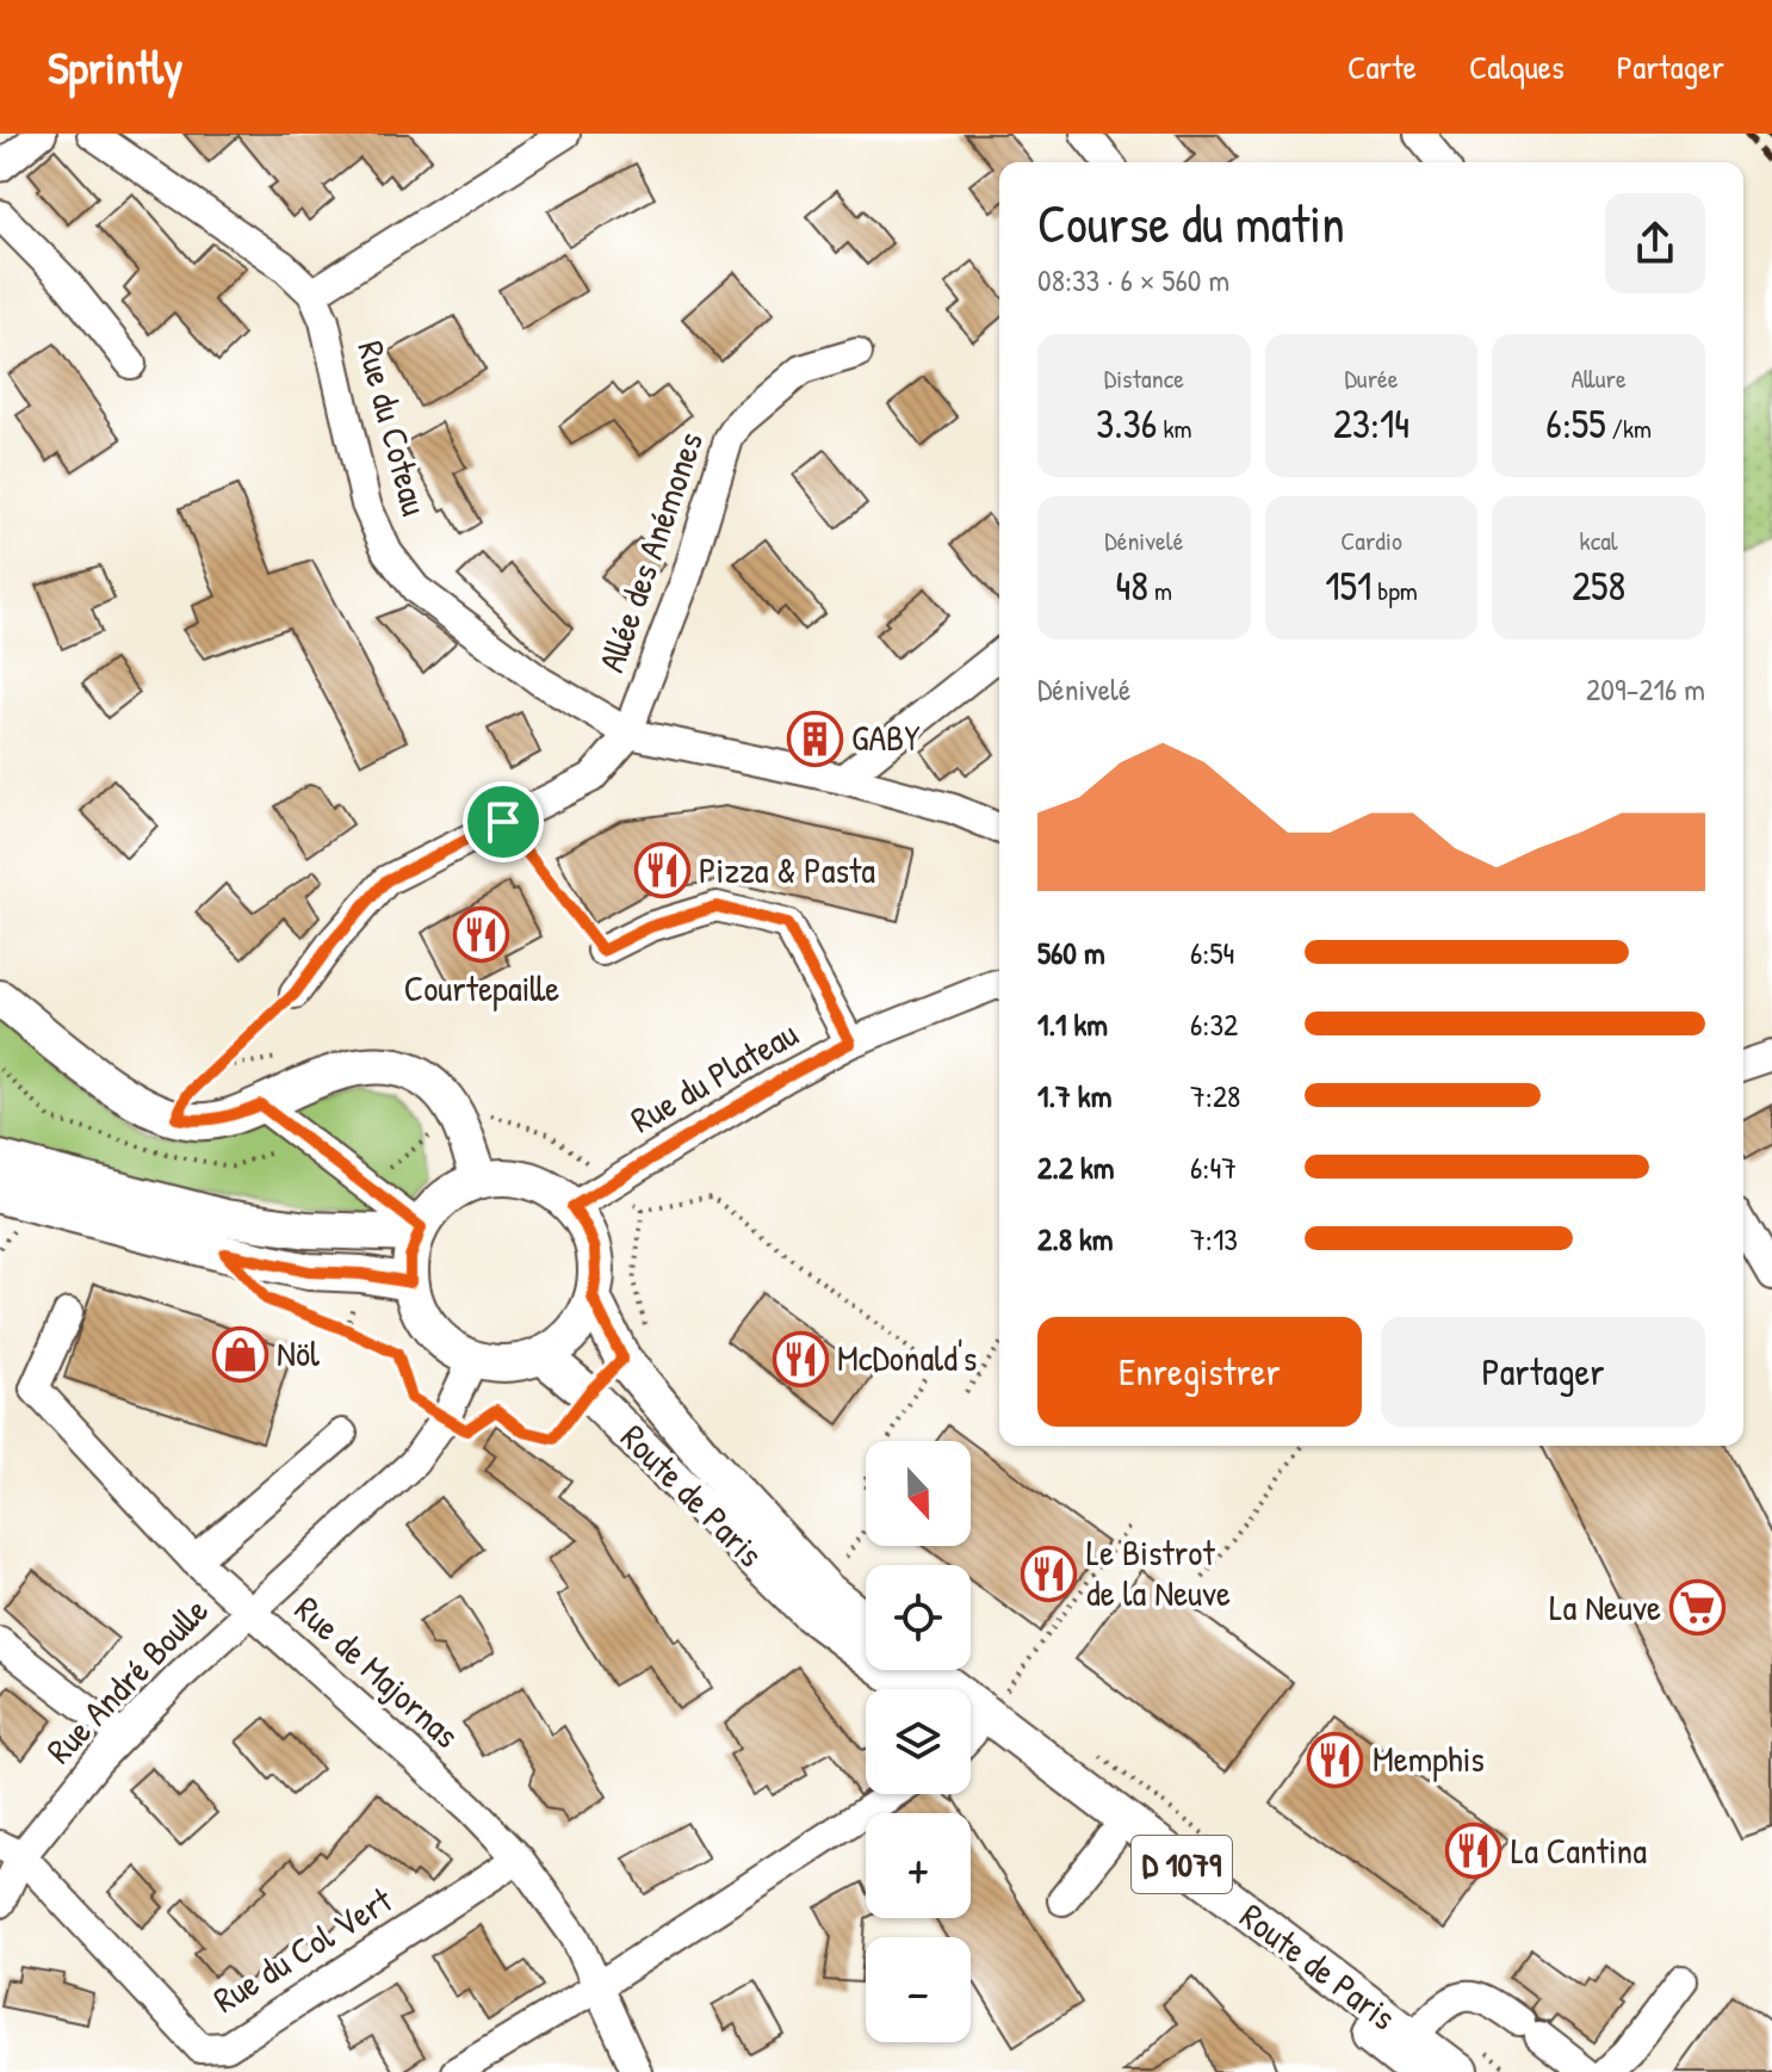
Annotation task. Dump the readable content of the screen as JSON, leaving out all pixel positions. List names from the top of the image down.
{
  "streets": {
    "main road": ["Route de Paris", "D 1079"],
    "street": [
      "Rue du Coteau",
      "Allée des Anémones",
      "Rue du Plateau",
      "Rue de Majornas",
      "Rue André Boulle",
      "Rue du Col Vert"
    ]
  },
  "crossings": [
    ["Rue du Coteau", "Allée des Anémones"],
    ["Rue du Plateau", "Route de Paris"],
    ["Rue du Plateau", "Rue de Majornas"],
    ["Route de Paris", "Rue de Majornas"],
    ["Rue de Majornas", "Rue André Boulle"],
    ["Rue de Majornas", "Rue du Col Vert"],
    ["Rue André Boulle", "Rue du Col Vert"]
  ],
  "places": {
    "building": ["GABY"],
    "restaurant": [
      "Pizza & Pasta",
      "Courtepaille",
      "McDonald's",
      "Le Bistrot de la Neuve",
      "Memphis",
      "La Cantina"
    ],
    "shop": ["Nöl"],
    "supermarket": ["La Neuve"]
  },
  "north": "bottom",
  "page": {
    "header": "Sprintly",
    "nav": ["Carte", "Calques", "Partager"],
    "heading": ["Course du matin", "08:33 · 6 × 560 m"],
    "stats": [
      ["Distance", "3.36 km"],
      ["Durée", "23:14"],
      ["Allure", "6:55 /km"],
      ["Dénivelé", "48 m"],
      ["Cardio", "151 bpm"],
      ["kcal", "258"]
    ],
    "chart": ["Dénivelé", "209–216 m"],
    "list": [
      {
        "name": "560 m",
        "note": "6:54"
      },
      {
        "name": "1.1 km",
        "note": "6:32"
      },
      {
        "name": "1.7 km",
        "note": "7:28"
      },
      {
        "name": "2.2 km",
        "note": "6:47"
      },
      {
        "name": "2.8 km",
        "note": "7:13"
      }
    ],
    "buttons": ["Enregistrer", "Partager"],
    "map_buttons": ["+", "−"]
  }
}
